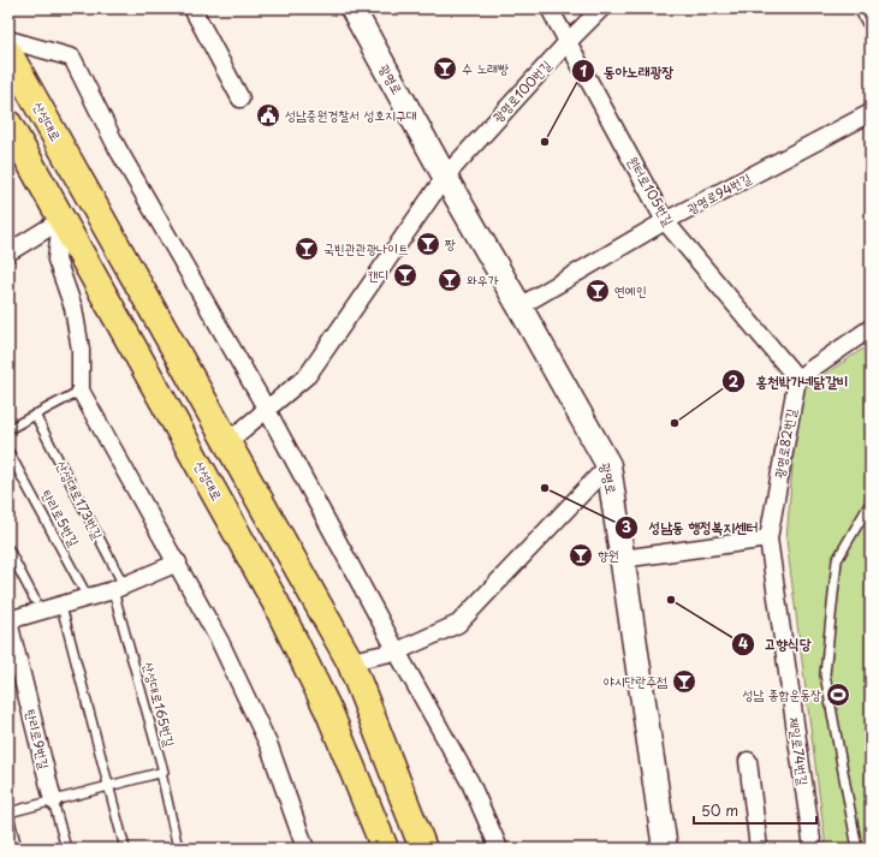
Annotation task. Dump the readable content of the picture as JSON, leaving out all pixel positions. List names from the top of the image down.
{
  "streets": {
    "main road": ["광명로", "산성대로"],
    "street": [
      "광명로100번길",
      "원터로105번길",
      "광명로94번길",
      "광명로82번길",
      "탄리로9번길",
      "제일로74번길"
    ],
    "lane": ["산성대로173번길", "탄리로5번길", "산성대로165번길"]
  },
  "crossings": [
    ["광명로", "광명로100번길"],
    ["광명로", "광명로94번길"],
    ["광명로100번길", "원터로105번길"],
    ["원터로105번길", "광명로94번길"],
    ["원터로105번길", "광명로82번길"],
    ["광명로82번길", "제일로74번길"],
    ["산성대로173번길", "산성대로165번길"]
  ],
  "places": {
    "bar": [
      "수 노래빵",
      "짱",
      "국빈관관광나이트",
      "캔디",
      "와우가",
      "연예인",
      "향원",
      "야시단란주점"
    ],
    "public building": ["성남중원경찰서 성호지구대"],
    "other": [
      "동아노래광장",
      "홍천박가네닭갈비",
      "성남동 행정복지센터",
      "고향식당"
    ],
    "sports": ["성남 종합운동장"]
  },
  "scale_bar": "50 m"
}
